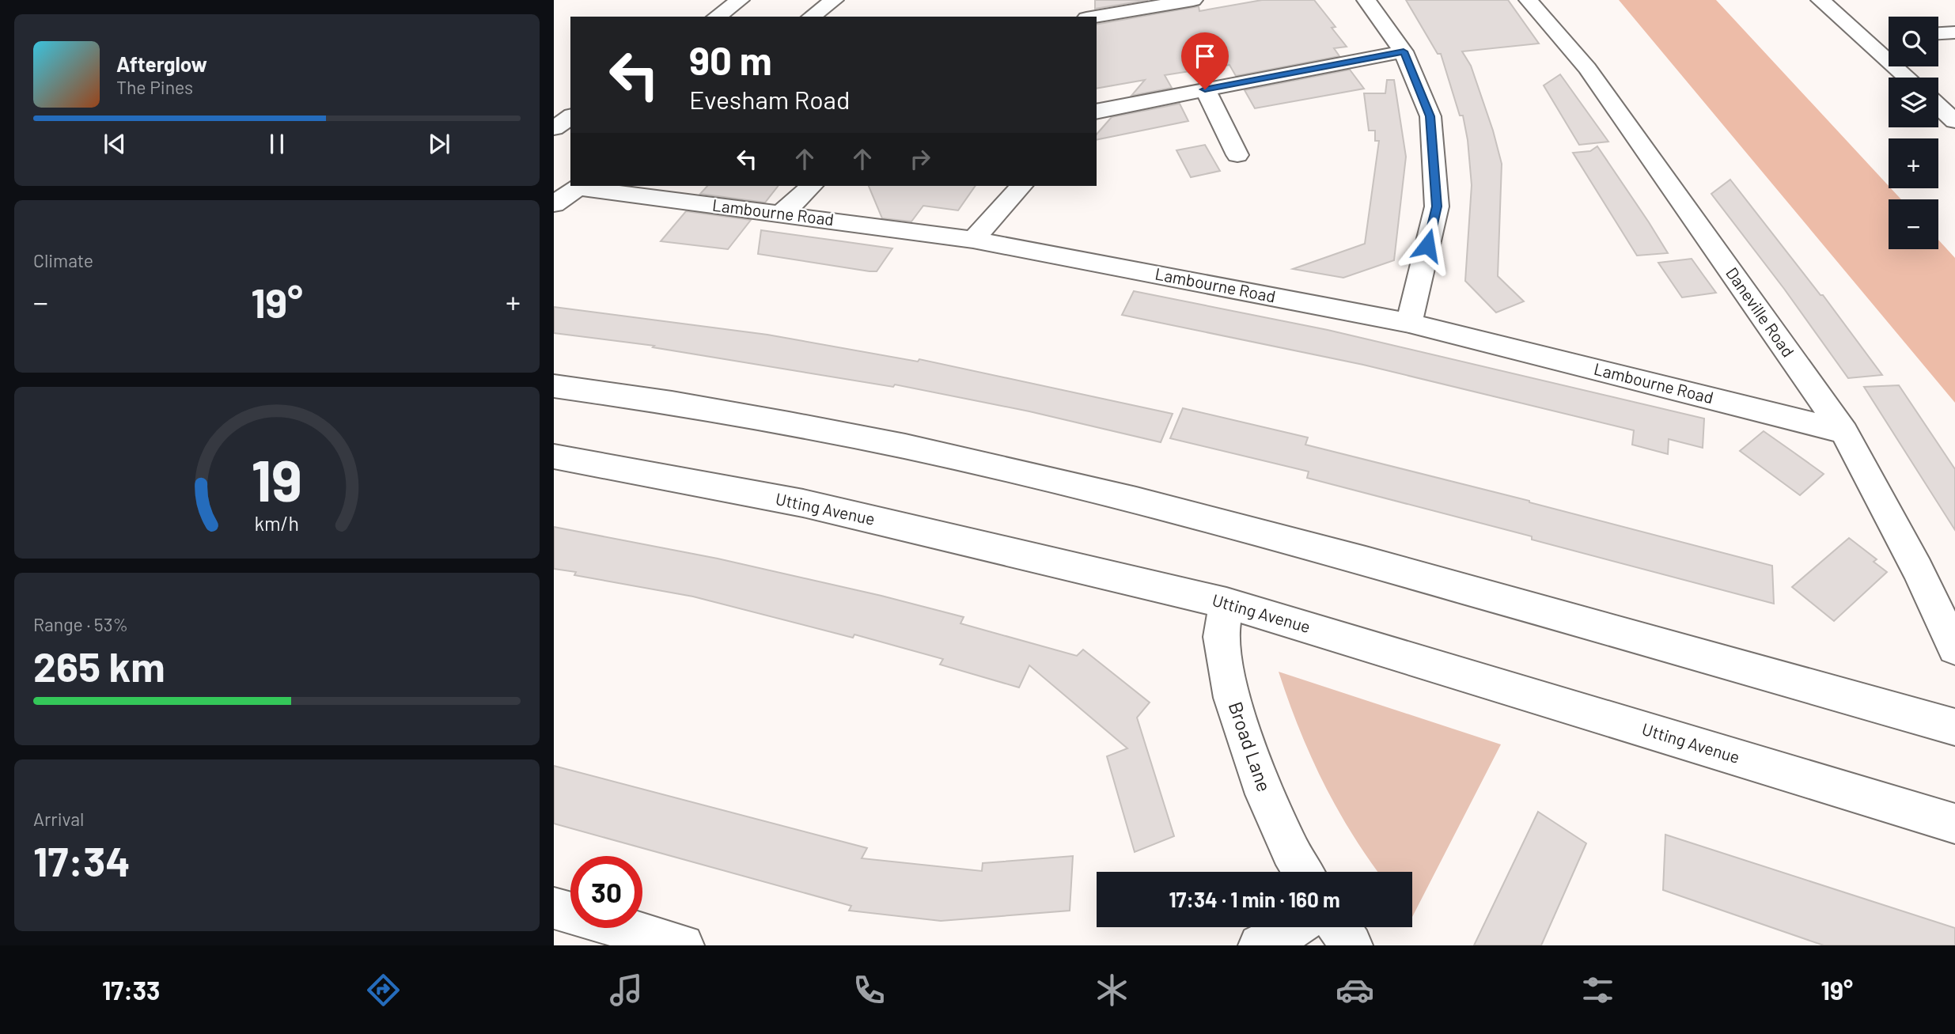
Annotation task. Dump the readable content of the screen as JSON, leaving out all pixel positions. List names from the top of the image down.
{
  "streets": {
    "street": [
      "Lambourne Road",
      "Daneville Road",
      "Utting Avenue",
      "Broad Lane"
    ]
  },
  "crossings": [
    ["Lambourne Road", "Daneville Road"],
    ["Utting Avenue", "Broad Lane"]
  ],
  "page": {
    "map_buttons": ["+", "−"],
    "turn": ["90 m", "Evesham Road"],
    "song": ["Afterglow", "The Pines"],
    "tile": [
      "Climate",
      ["Range · 53%", "265 km"],
      ["Arrival", "17:34"]
    ],
    "heat": ["−", "19°", "+"],
    "limit": "30",
    "trip": "17:34 · 1 min · 160 m",
    "tabs": ["17:33", "19°"],
    "gauge": ["19", "km/h"]
  }
}
